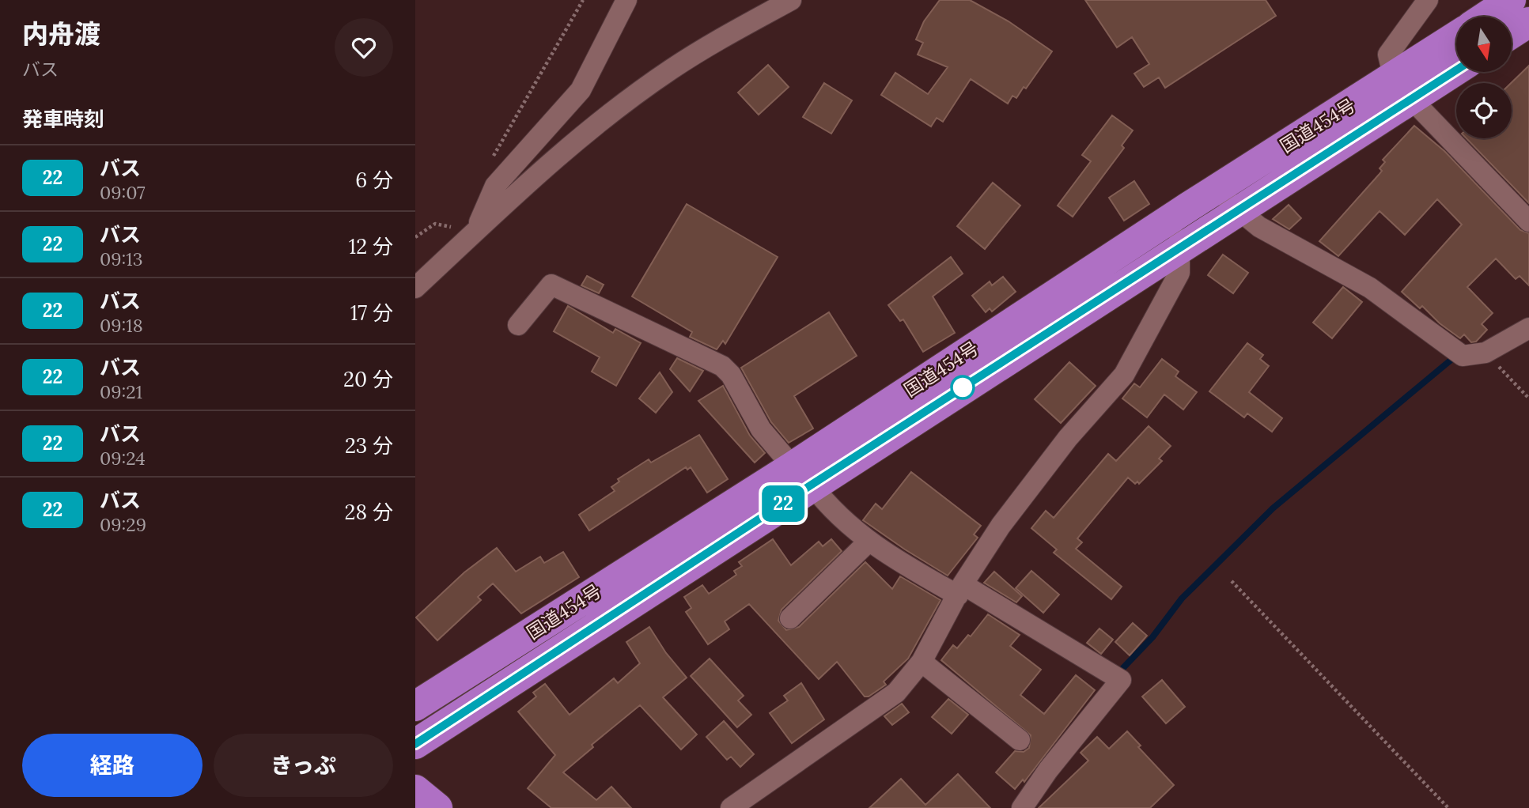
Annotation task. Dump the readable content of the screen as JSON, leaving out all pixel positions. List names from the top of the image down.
{
  "streets": {
    "highway": ["国道454号"]
  },
  "lines": ["bus line 22"],
  "north": "bottom",
  "page": {
    "heading": [
      ["内舟渡", "バス"],
      "発車時刻"
    ],
    "on_map": "22",
    "list": [
      {
        "mark": "22",
        "name": "バス",
        "note": "09:07",
        "value": "6 分"
      },
      {
        "mark": "22",
        "name": "バス",
        "note": "09:13",
        "value": "12 分"
      },
      {
        "mark": "22",
        "name": "バス",
        "note": "09:18",
        "value": "17 分"
      },
      {
        "mark": "22",
        "name": "バス",
        "note": "09:21",
        "value": "20 分"
      },
      {
        "mark": "22",
        "name": "バス",
        "note": "09:24",
        "value": "23 分"
      },
      {
        "mark": "22",
        "name": "バス",
        "note": "09:29",
        "value": "28 分"
      }
    ],
    "buttons": ["経路", "きっぷ"]
  }
}
